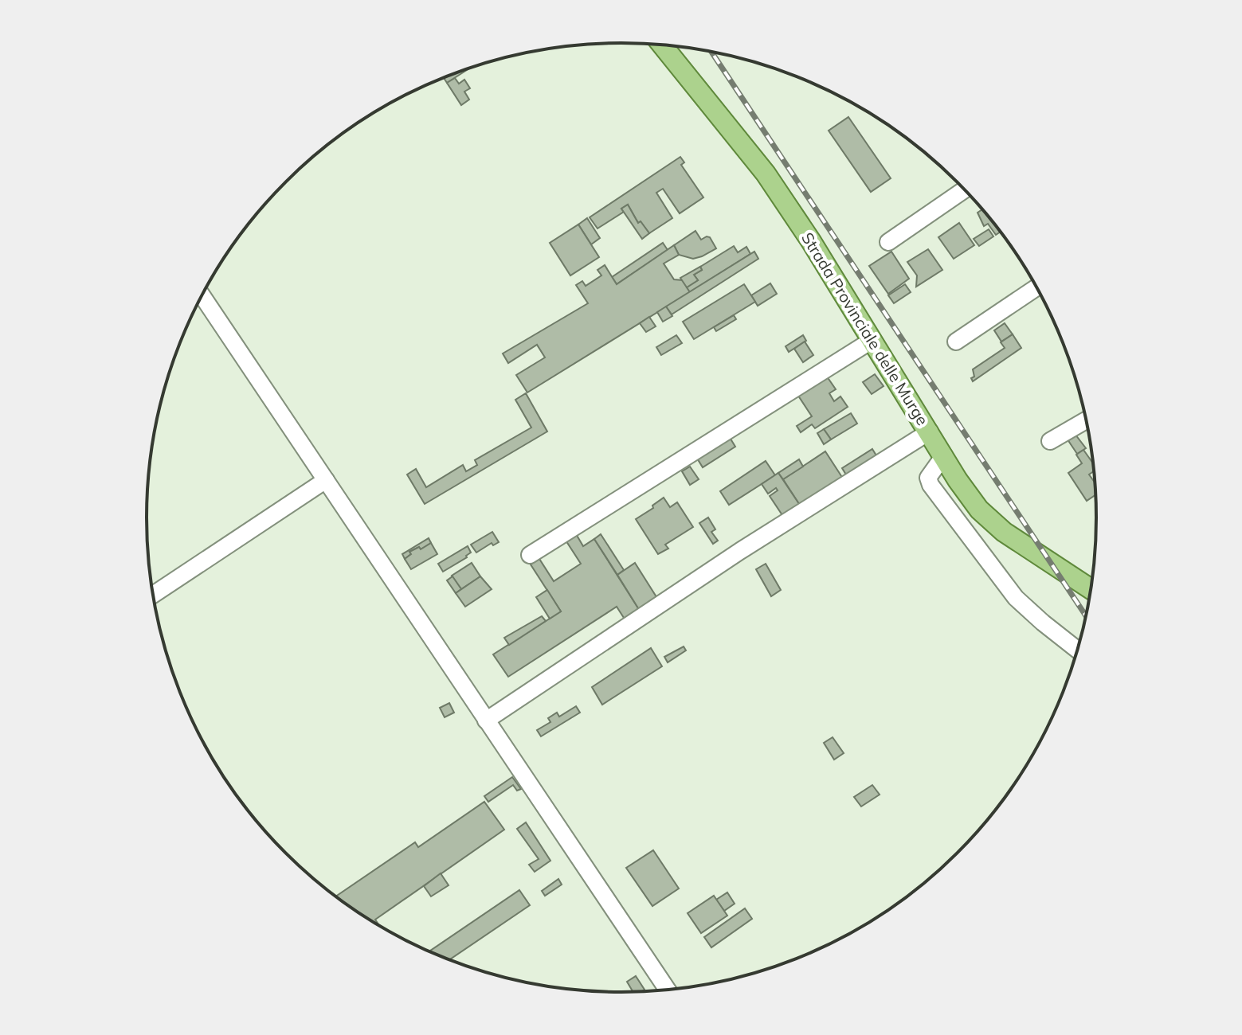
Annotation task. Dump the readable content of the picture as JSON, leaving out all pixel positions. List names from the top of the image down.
{
  "streets": {
    "main road": ["Strada Provinciale delle Murge"]
  }
}
